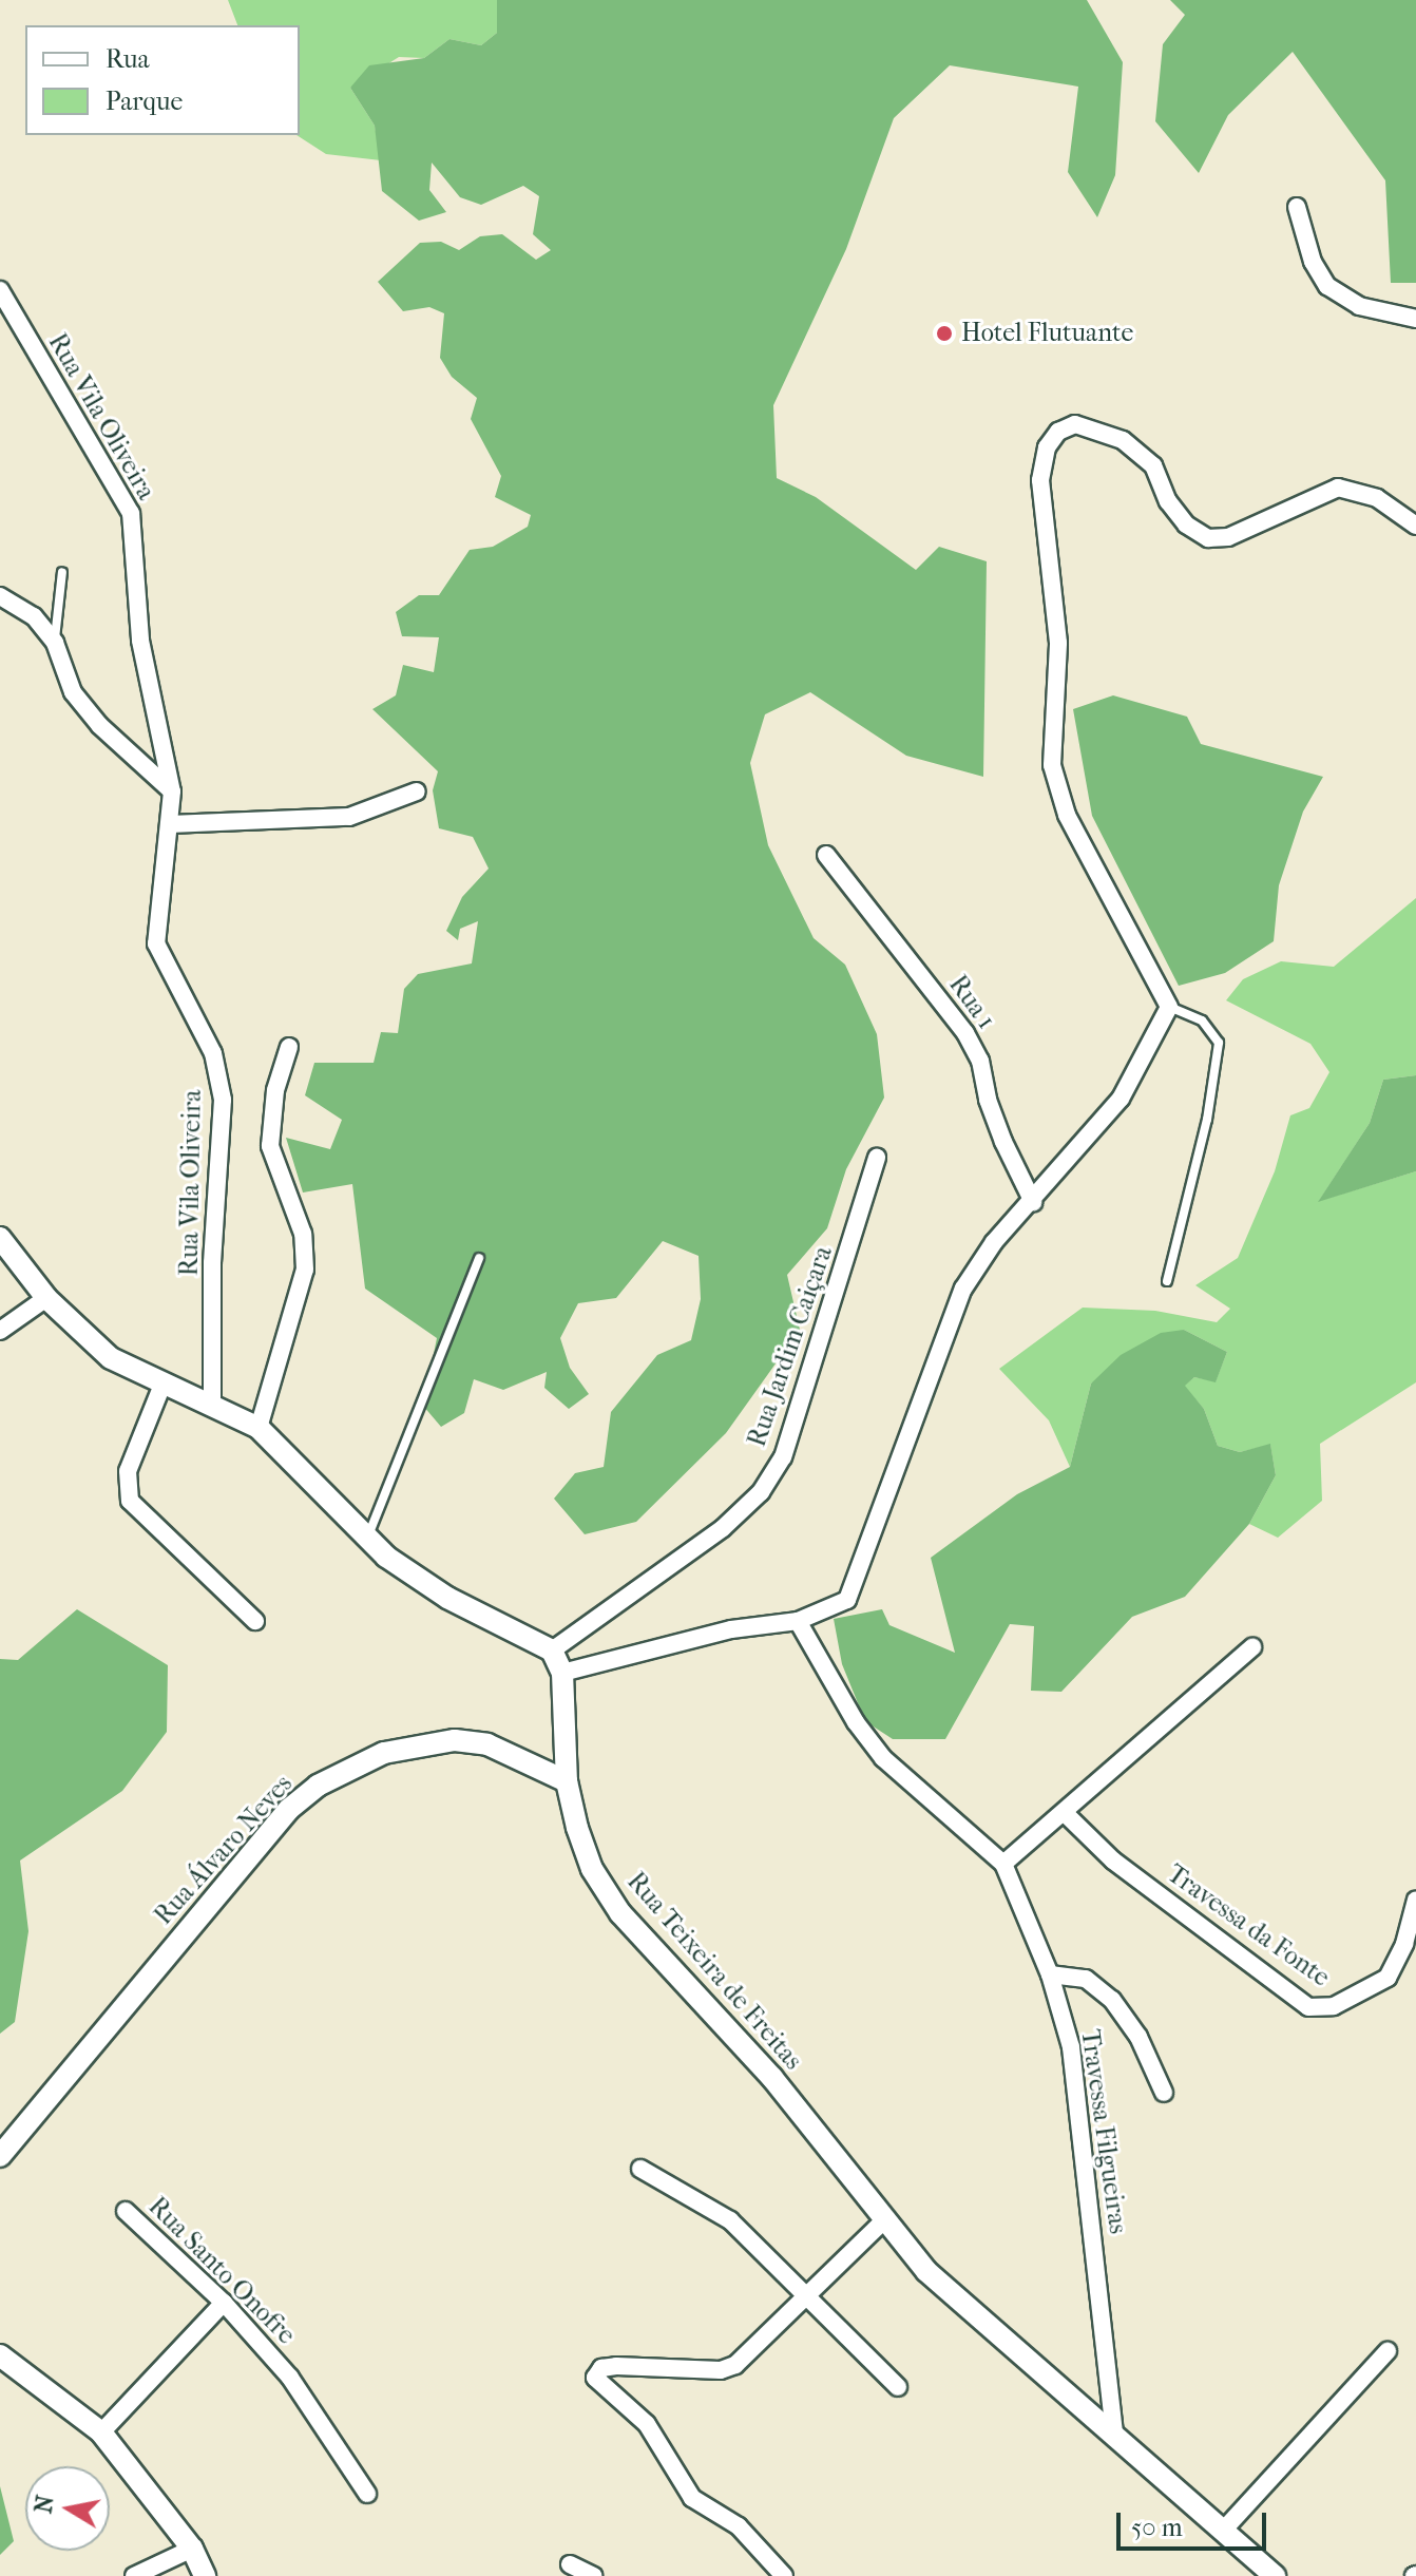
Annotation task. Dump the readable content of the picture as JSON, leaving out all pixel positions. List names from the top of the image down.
{
  "streets": {
    "street": [
      "Rua Vila Oliveira",
      "Rua 1",
      "Rua Jardim Caiçara",
      "Rua Álvaro Neves",
      "Travessa da Fonte",
      "Rua Teixeira de Freitas",
      "Travessa Filgueiras",
      "Rua Santo Onofre"
    ]
  },
  "crossings": [
    ["Rua Jardim Caiçara", "Rua Teixeira de Freitas"],
    ["Rua Álvaro Neves", "Rua Teixeira de Freitas"],
    ["Rua Teixeira de Freitas", "Travessa Filgueiras"]
  ],
  "places": ["Hotel Flutuante"],
  "legend": ["Rua", "Parque"],
  "scale_bar": "50 m",
  "north": "left"
}
